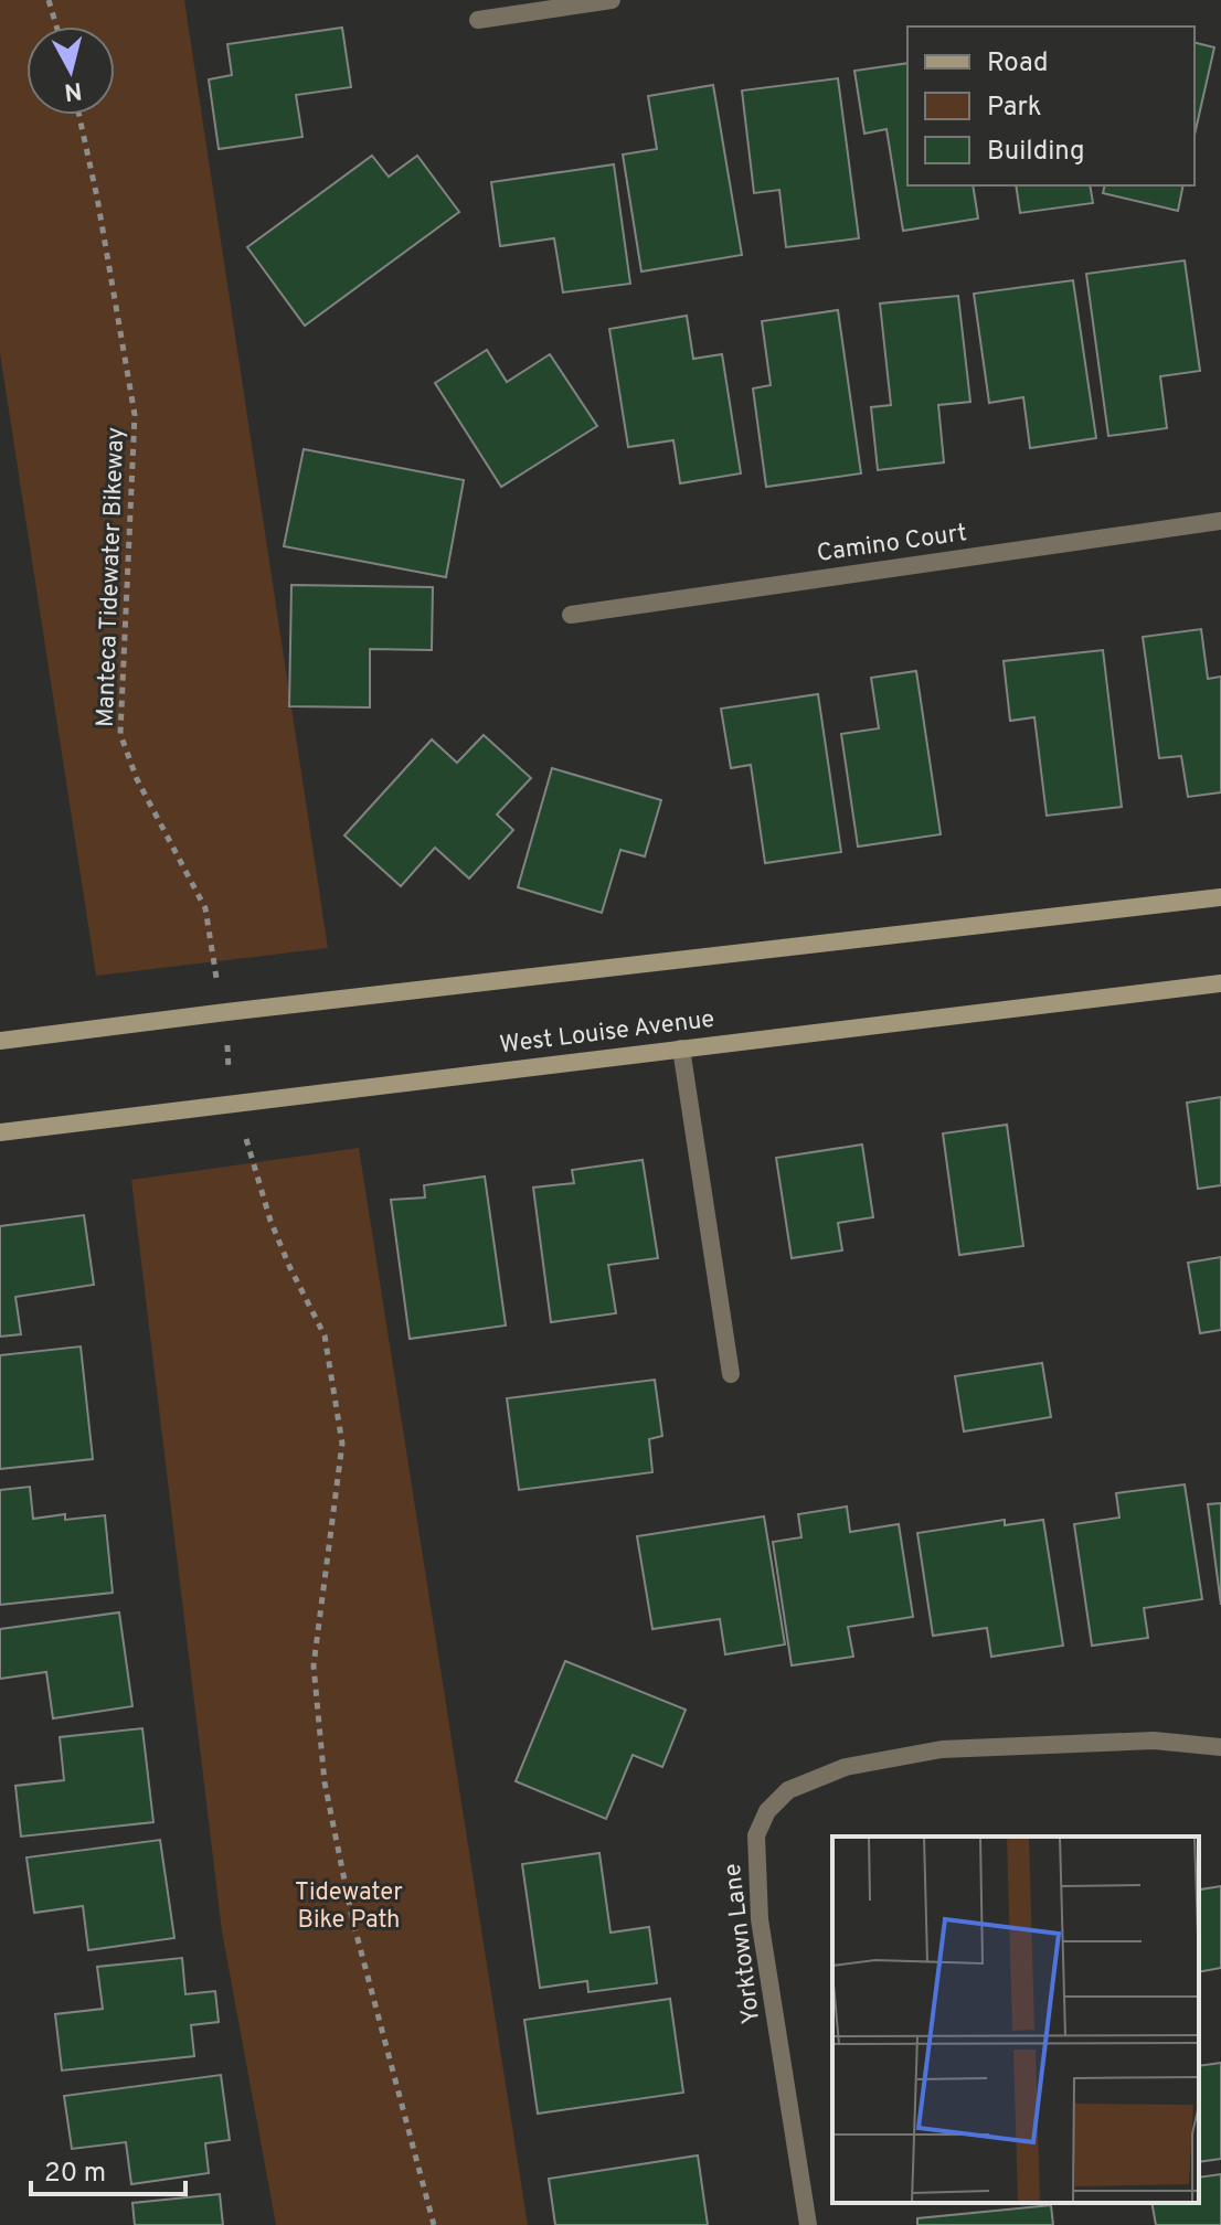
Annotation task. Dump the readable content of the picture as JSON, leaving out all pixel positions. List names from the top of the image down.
{
  "streets": {
    "main road": ["West Louise Avenue"],
    "street": ["Camino Court", "Yorktown Lane"],
    "path": ["Manteca Tidewater Bikeway"]
  },
  "crossings": [
    ["Manteca Tidewater Bikeway", "West Louise Avenue"]
  ],
  "parks": ["Tidewater Bike Path"],
  "legend": ["Road", "Park", "Building"],
  "scale_bar": "20 m",
  "north": "bottom"
}
